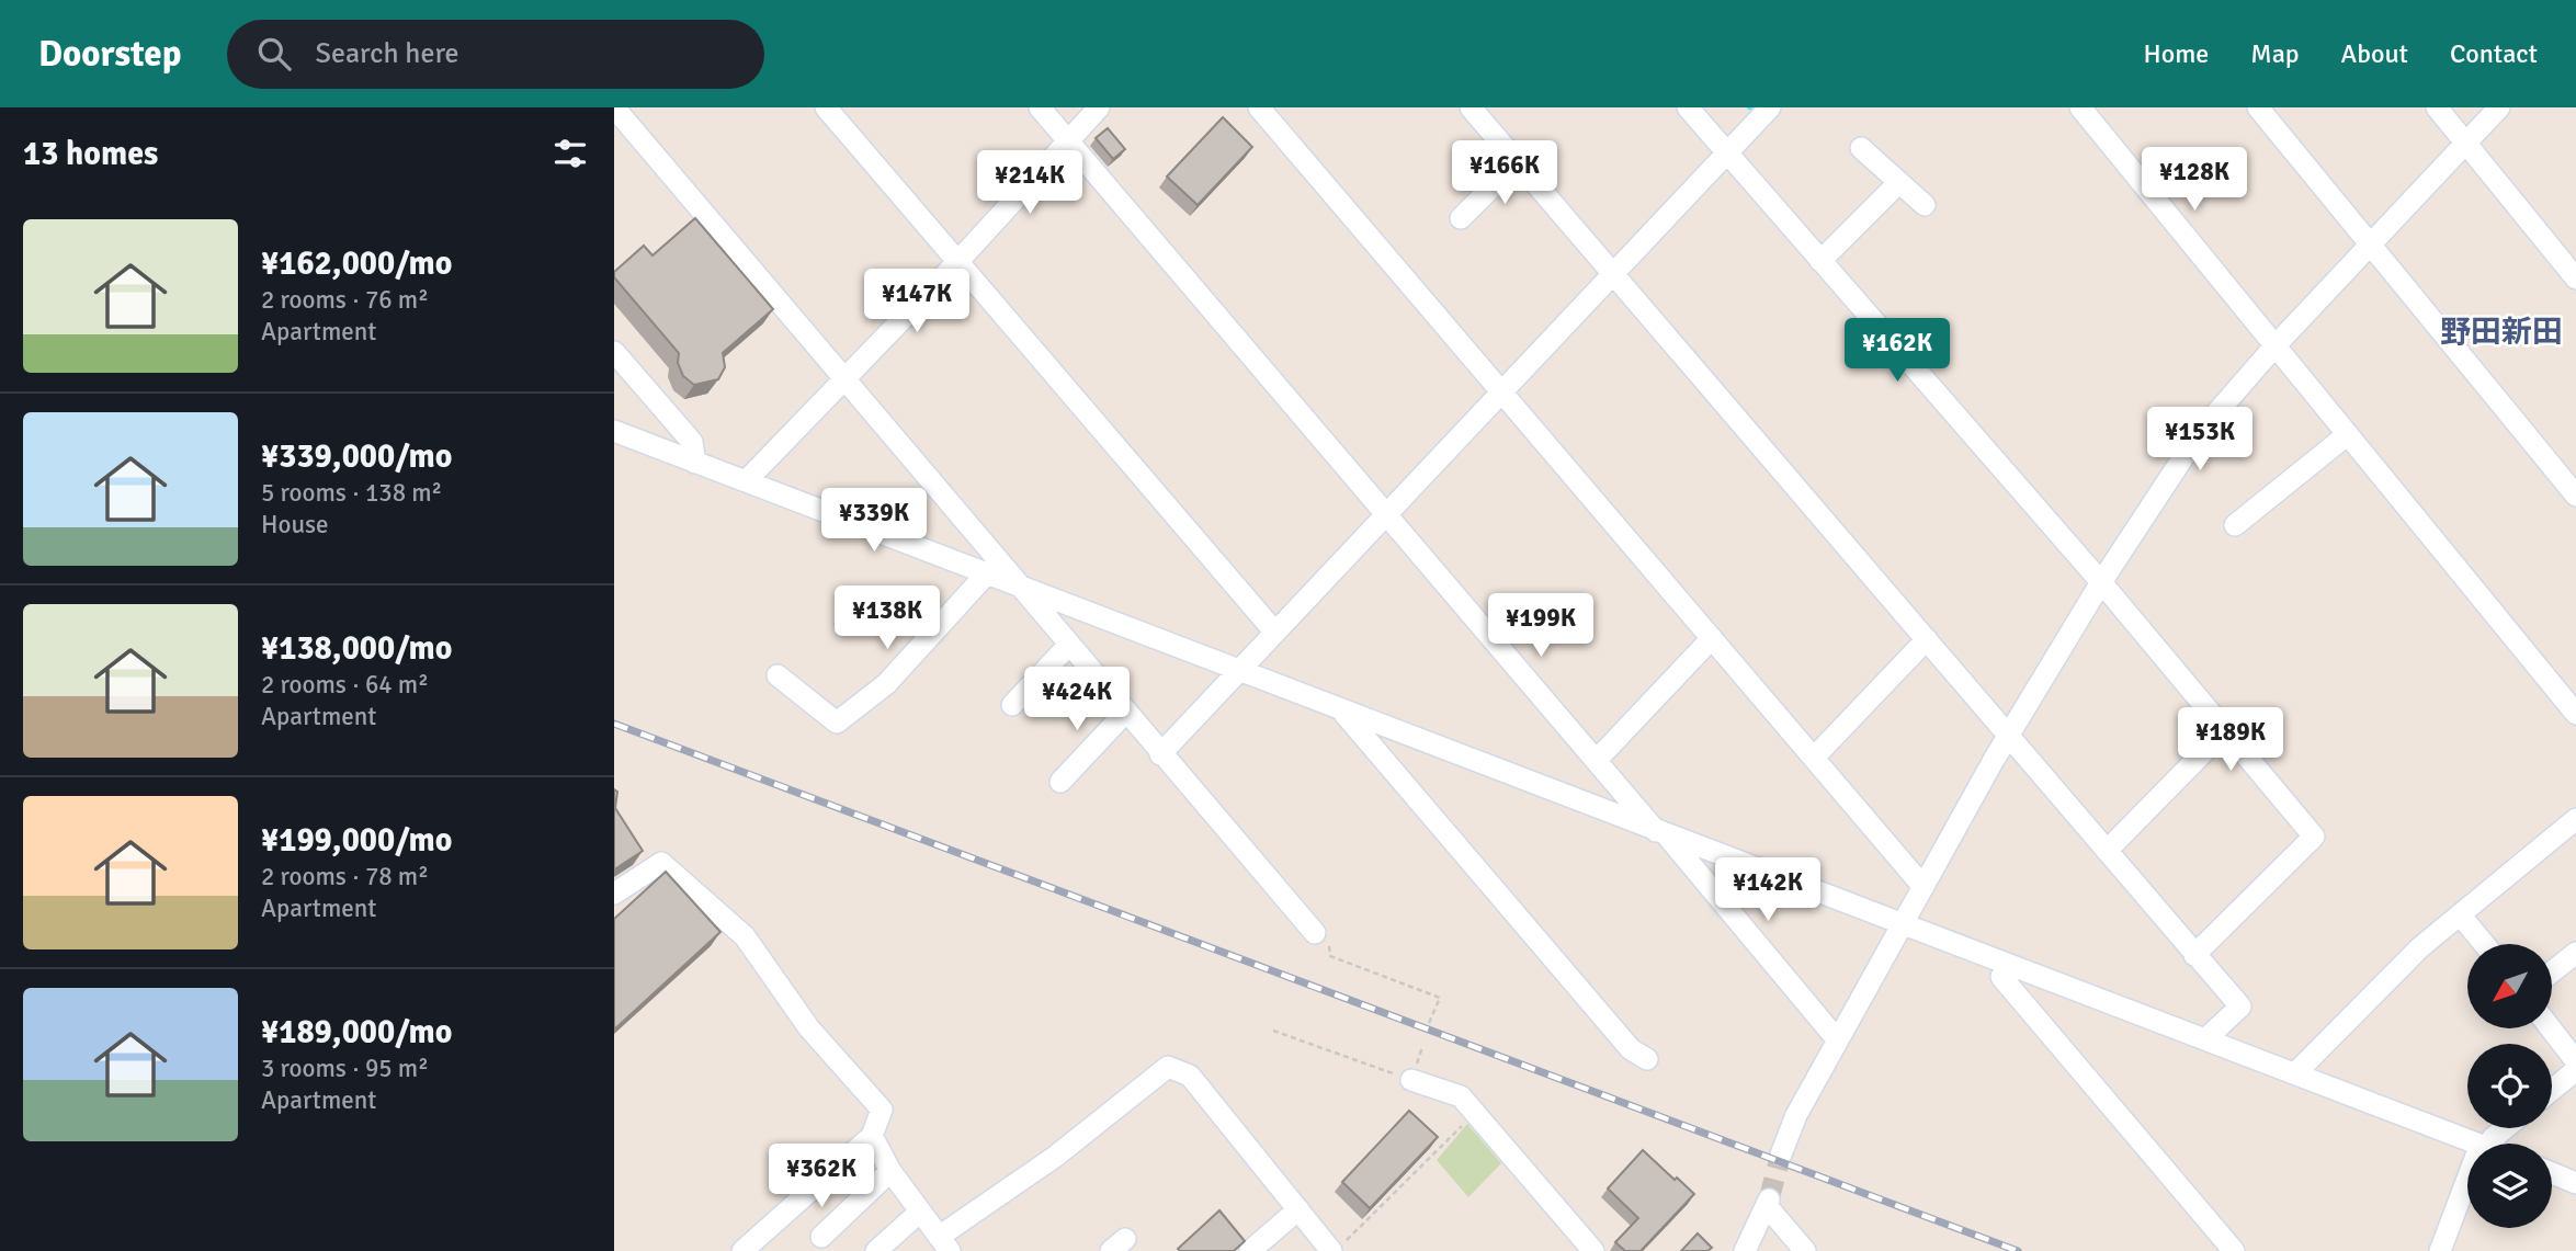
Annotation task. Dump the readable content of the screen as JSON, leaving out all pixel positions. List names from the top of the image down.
{
  "districts": ["野田新田"],
  "north": "bottom left",
  "page": {
    "header": "Doorstep",
    "search": "Search here",
    "nav": [
      "Home",
      "Map",
      "About",
      "Contact"
    ],
    "heading": "13 homes",
    "price": [
      "¥166K",
      "¥128K",
      "¥214K",
      "¥147K",
      "¥162K",
      "¥153K",
      "¥339K",
      "¥138K",
      "¥199K",
      "¥424K",
      "¥189K",
      "¥142K",
      "¥362K"
    ],
    "list": [
      {
        "name": "¥162,000/mo",
        "note": "2 rooms · 76 m² · Apartment"
      },
      {
        "name": "¥339,000/mo",
        "note": "5 rooms · 138 m² · House"
      },
      {
        "name": "¥138,000/mo",
        "note": "2 rooms · 64 m² · Apartment"
      },
      {
        "name": "¥199,000/mo",
        "note": "2 rooms · 78 m² · Apartment"
      },
      {
        "name": "¥189,000/mo",
        "note": "3 rooms · 95 m² · Apartment"
      }
    ]
  }
}
